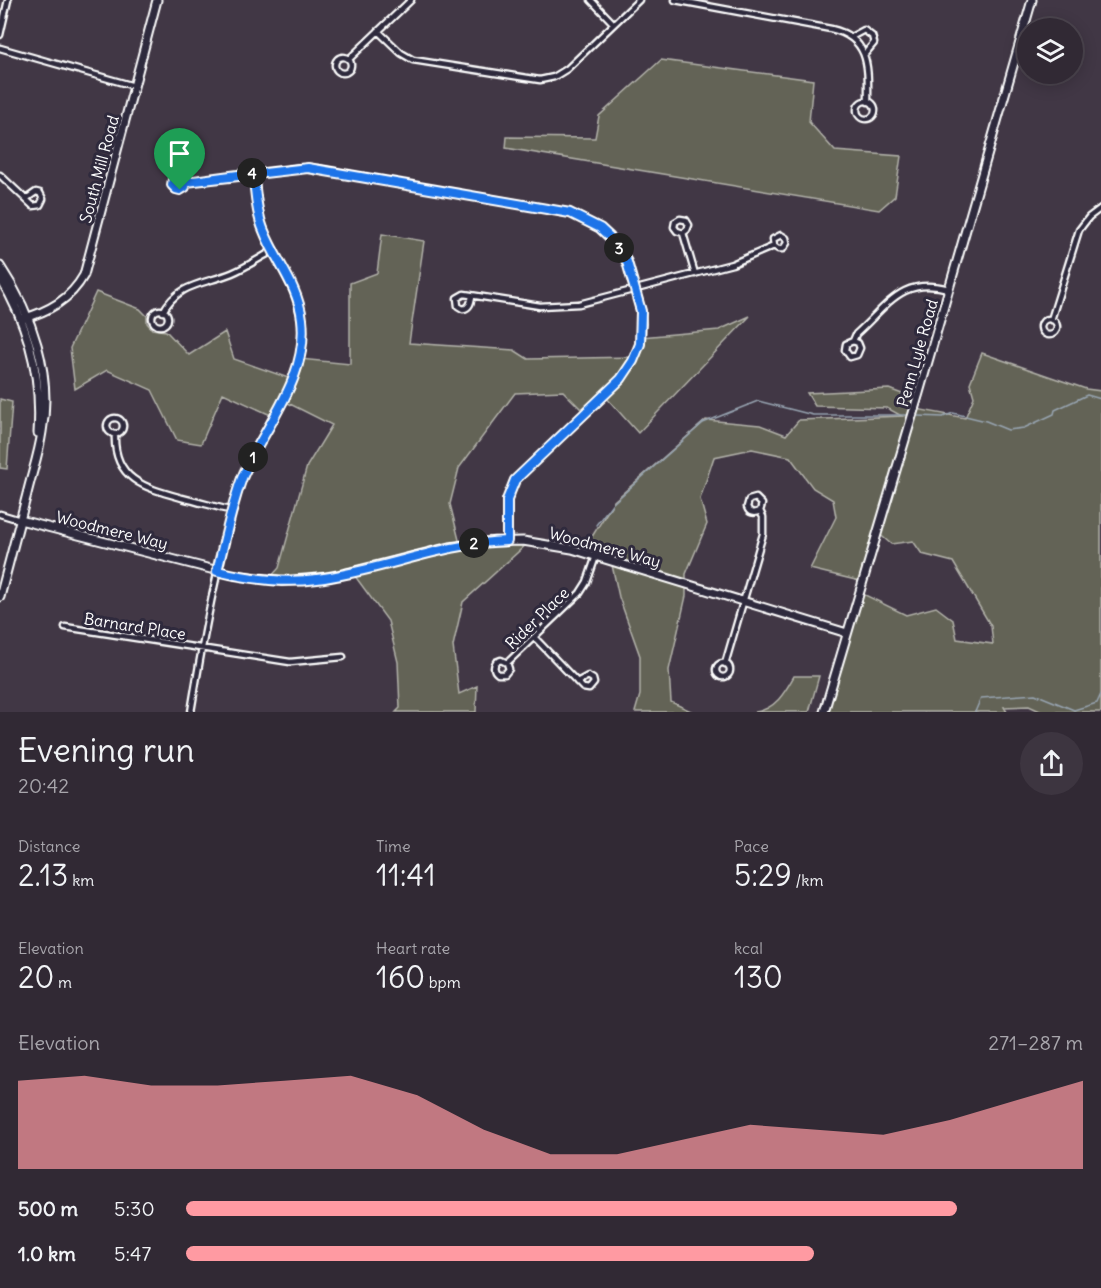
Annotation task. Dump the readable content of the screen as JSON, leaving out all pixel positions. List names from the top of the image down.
{
  "streets": {
    "street": [
      "South Mill Road",
      "Penn Lyle Road",
      "Woodmere Way",
      "Rider Place",
      "Barnard Place"
    ]
  },
  "crossings": [
    ["Penn Lyle Road", "Woodmere Way"],
    ["Woodmere Way", "Rider Place"]
  ],
  "page": {
    "pins": [
      "4",
      "3",
      "1",
      "2"
    ],
    "heading": ["Evening run", "20:42"],
    "stats": [
      ["Distance", "2.13 km"],
      ["Time", "11:41"],
      ["Pace", "5:29 /km"],
      ["Elevation", "20 m"],
      ["Heart rate", "160 bpm"],
      ["kcal", "130"]
    ],
    "chart": ["Elevation", "271–287 m"],
    "list": [
      {
        "name": "500 m",
        "note": "5:30"
      },
      {
        "name": "1.0 km",
        "note": "5:47"
      }
    ]
  }
}
